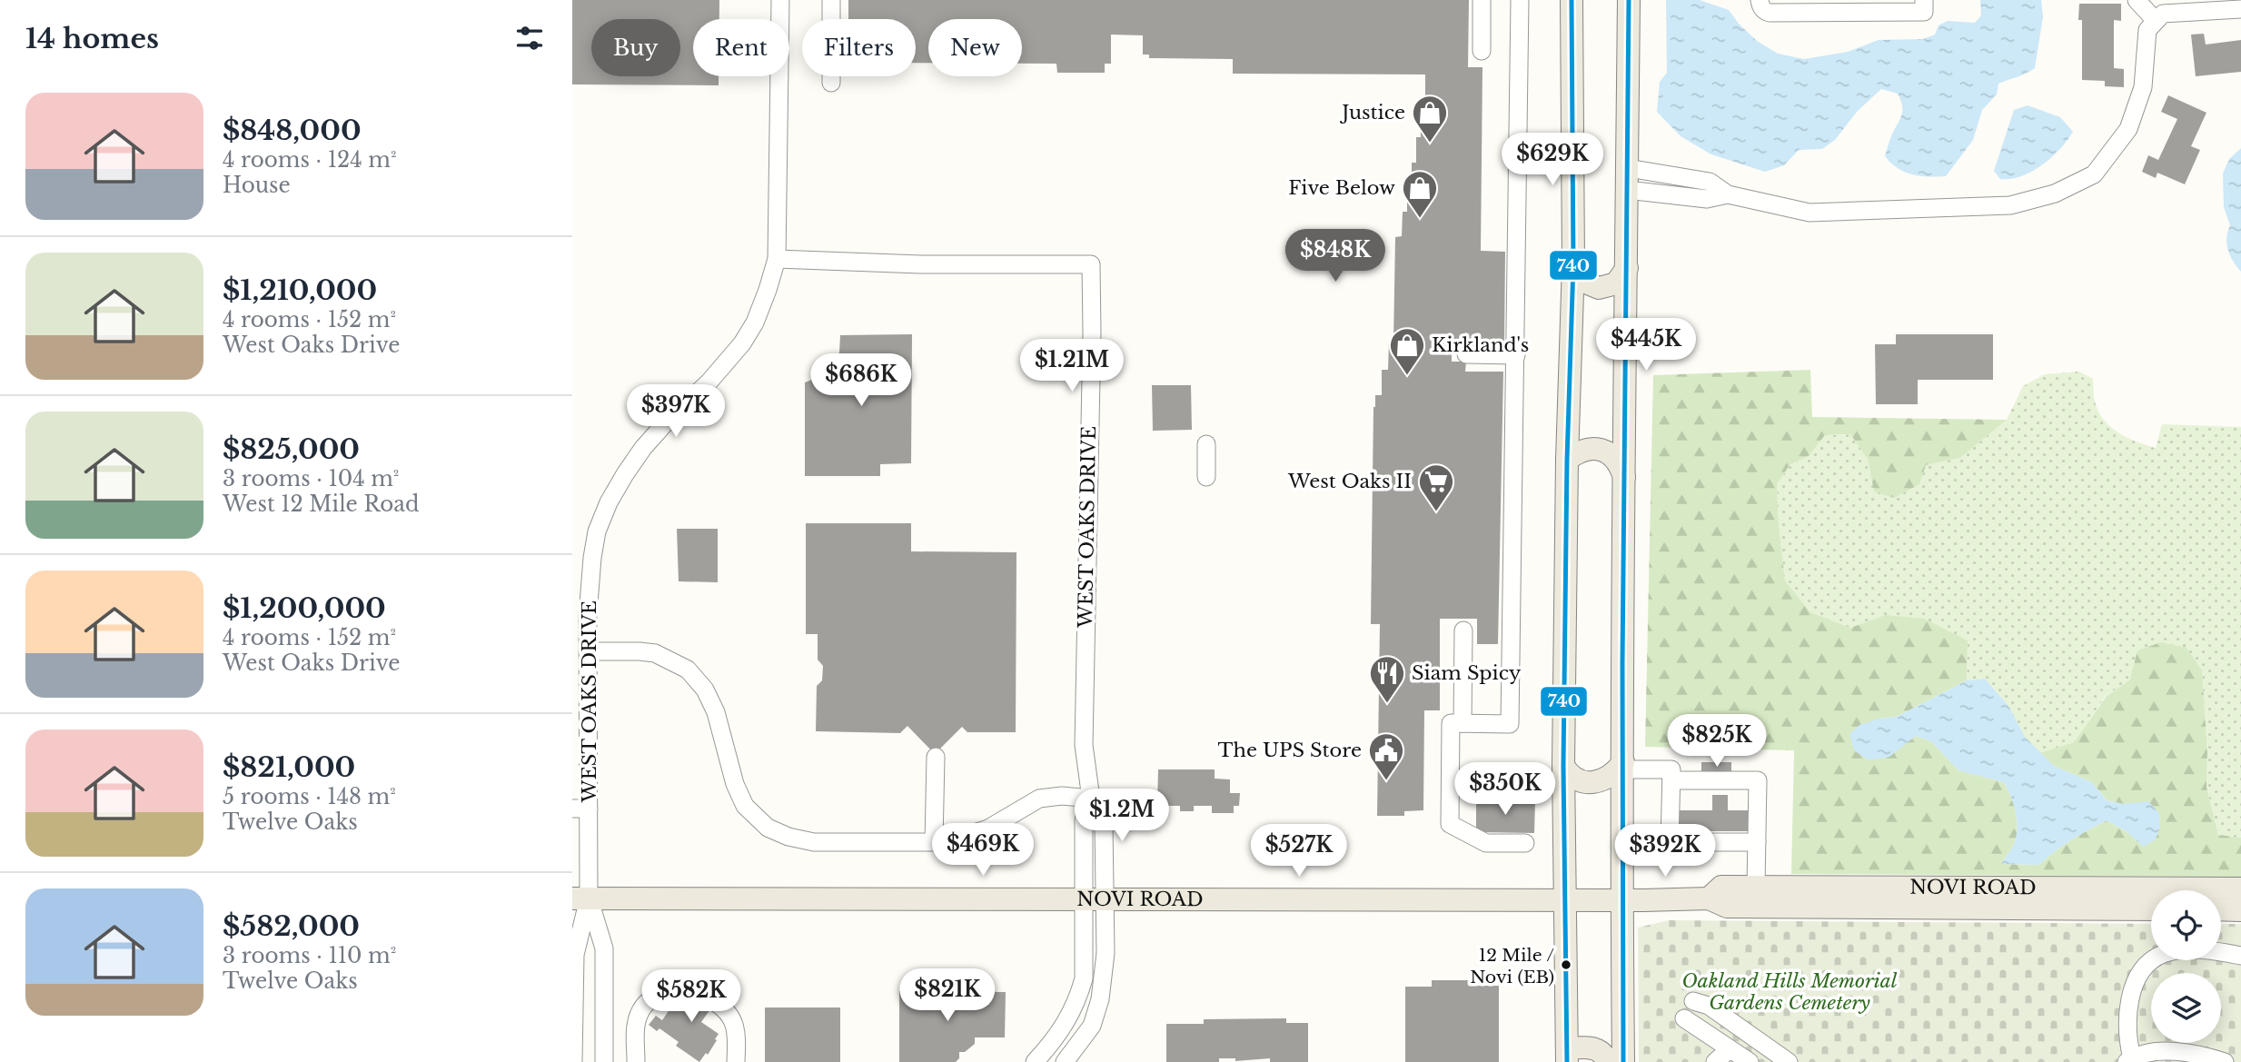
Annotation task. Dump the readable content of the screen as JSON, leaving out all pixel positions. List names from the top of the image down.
{
  "streets": {
    "main road": ["NOVI ROAD"],
    "street": ["WEST OAKS DRIVE"]
  },
  "crossings": [
    ["WEST OAKS DRIVE", "NOVI ROAD"]
  ],
  "parks": ["Oakland Hills Memorial Gardens Cemetery"],
  "places": {
    "shop": ["Justice", "Five Below", "Kirkland's"],
    "supermarket": ["West Oaks II"],
    "restaurant": ["Siam Spicy"],
    "public building": ["The UPS Store"],
    "other": ["12 Mile / Novi (EB)"]
  },
  "lines": ["transit line 740"],
  "page": {
    "heading": "14 homes",
    "chip": [
      "Buy",
      "Rent",
      "Filters",
      "New"
    ],
    "list": [
      {
        "name": "$848,000",
        "note": "4 rooms · 124 m² · House"
      },
      {
        "name": "$1,210,000",
        "note": "4 rooms · 152 m² · West Oaks Drive"
      },
      {
        "name": "$825,000",
        "note": "3 rooms · 104 m² · West 12 Mile Road"
      },
      {
        "name": "$1,200,000",
        "note": "4 rooms · 152 m² · West Oaks Drive"
      },
      {
        "name": "$821,000",
        "note": "5 rooms · 148 m² · Twelve Oaks"
      },
      {
        "name": "$582,000",
        "note": "3 rooms · 110 m² · Twelve Oaks"
      }
    ],
    "price": [
      "$629K",
      "$848K",
      "$445K",
      "$1.21M",
      "$686K",
      "$397K",
      "$825K",
      "$350K",
      "$1.2M",
      "$469K",
      "$527K",
      "$392K",
      "$821K",
      "$582K"
    ]
  }
}
